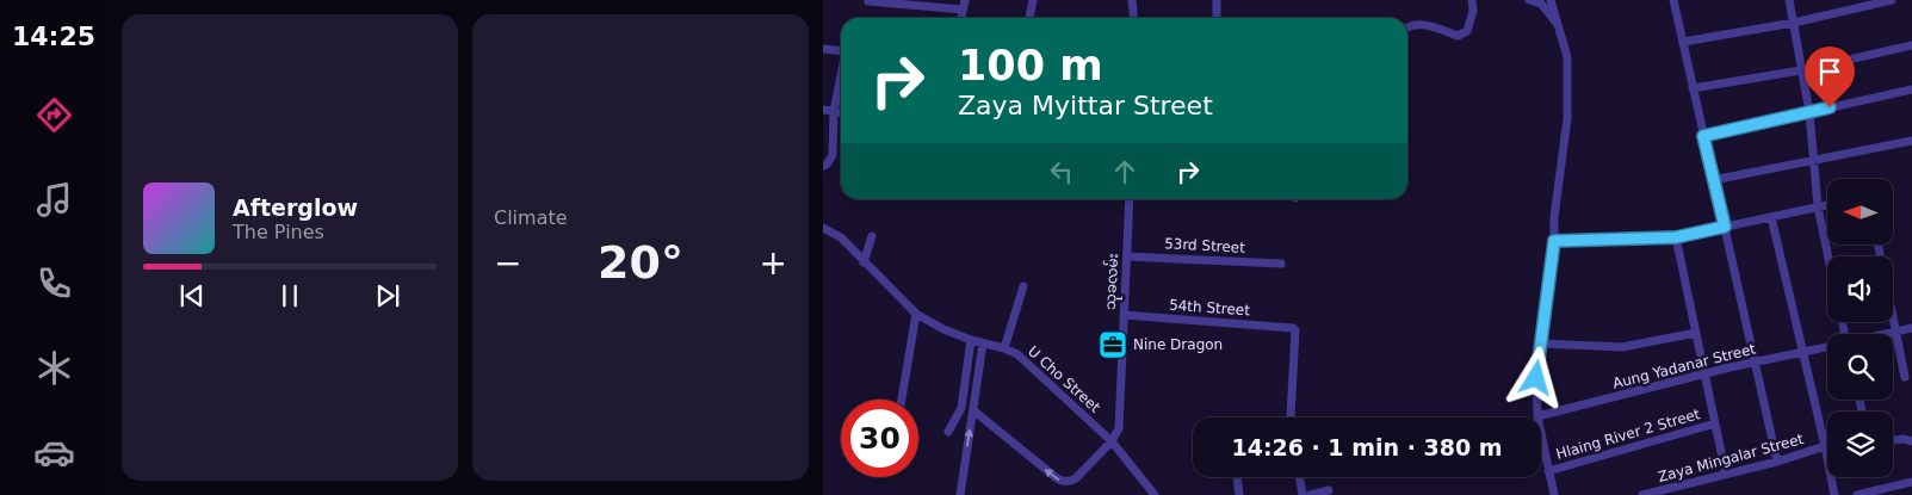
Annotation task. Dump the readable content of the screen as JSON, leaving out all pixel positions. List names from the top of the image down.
{
  "streets": {
    "street": [
      "53rd Street",
      "သုခလမ်း",
      "54th Street",
      "Aung Yadanar Street",
      "U Cho Street",
      "Hlaing River 2 Street",
      "Zaya Mingalar Street"
    ]
  },
  "crossings": [
    ["53rd Street", "သုခလမ်း"],
    ["သုခလမ်း", "54th Street"],
    ["သုခလမ်း", "U Cho Street"]
  ],
  "places": {
    "office": ["Nine Dragon"]
  },
  "north": "left",
  "page": {
    "tabs": "14:25",
    "tile": "Climate",
    "turn": ["100 m", "Zaya Myittar Street"],
    "song": ["Afterglow", "The Pines"],
    "heat": ["−", "20°", "+"],
    "limit": "30",
    "trip": "14:26 · 1 min · 380 m"
  }
}
